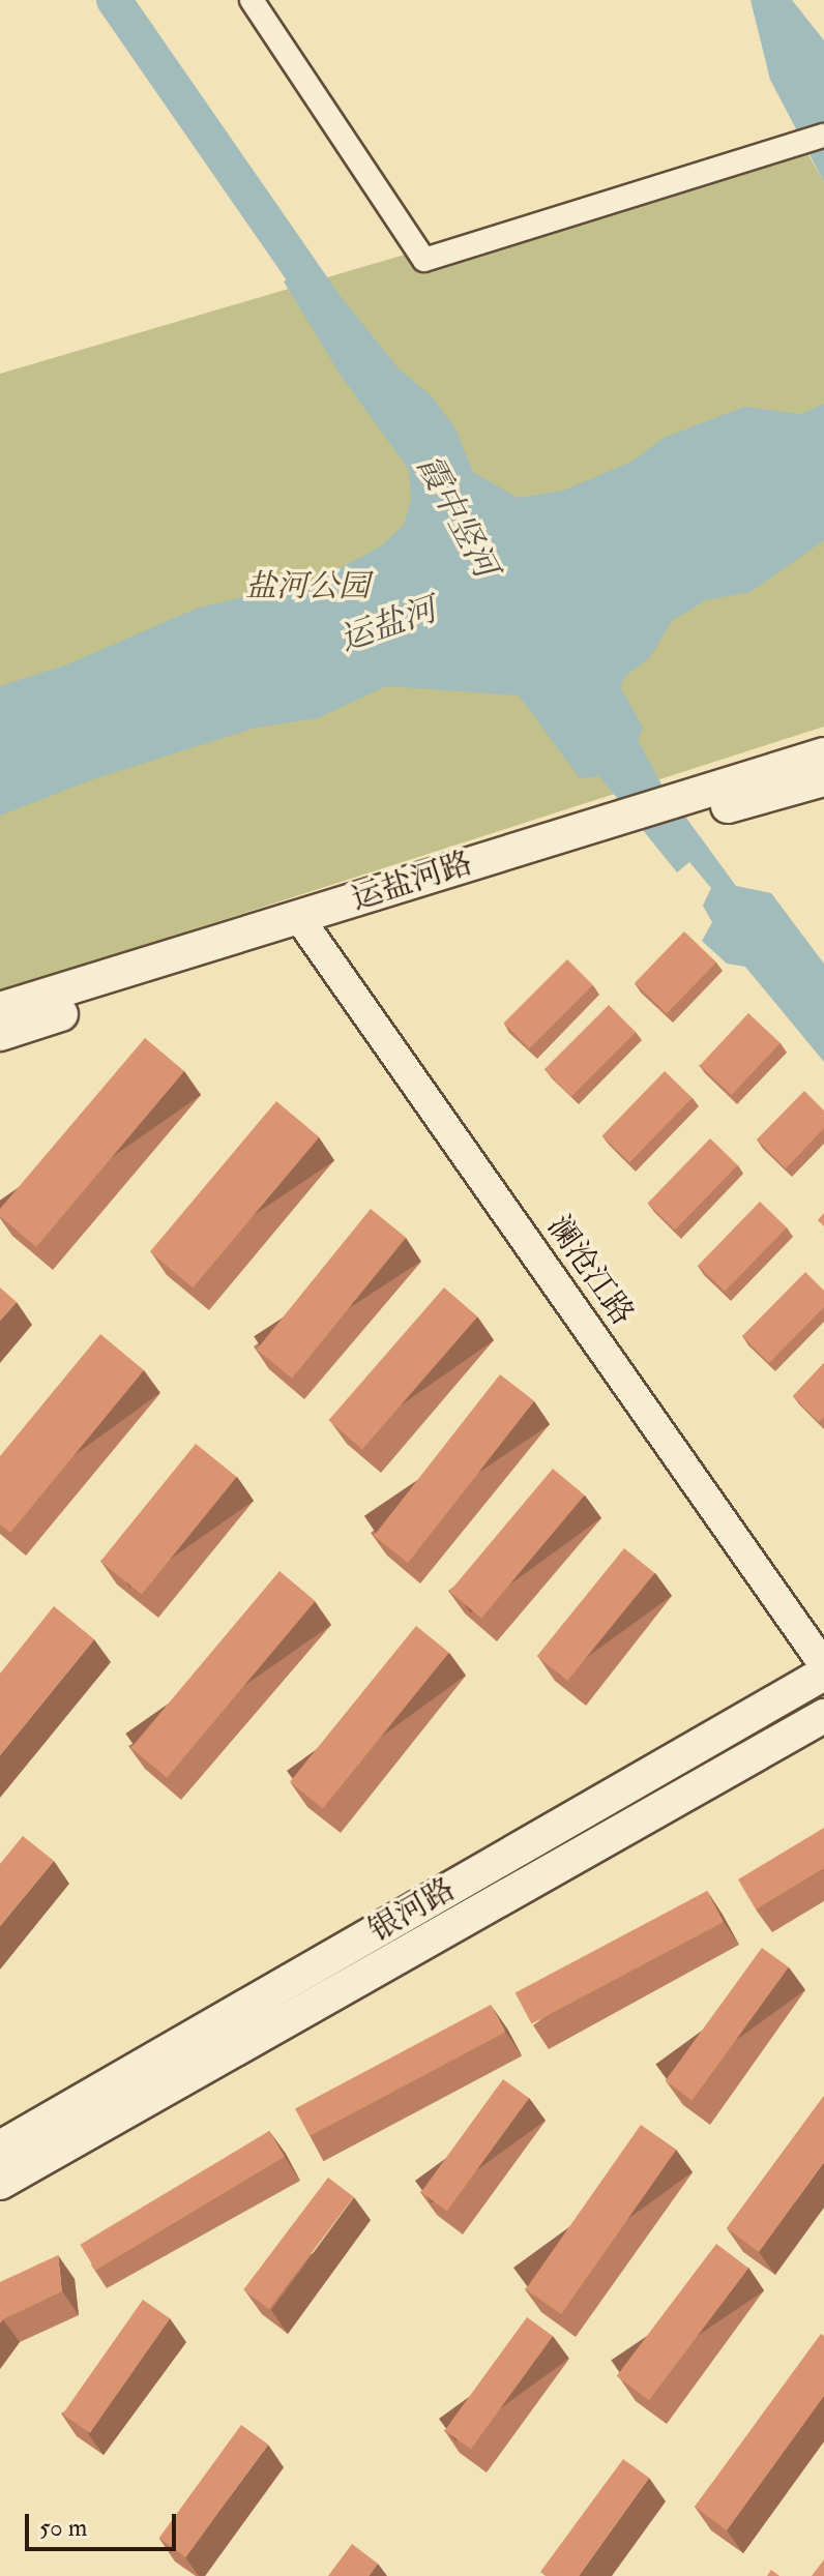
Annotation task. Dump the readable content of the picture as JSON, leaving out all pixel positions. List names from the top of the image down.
{
  "streets": {
    "main road": ["运盐河路", "银河路"],
    "street": ["澜沧江路"]
  },
  "crossings": [
    ["运盐河路", "澜沧江路"]
  ],
  "water": ["霞中竖河", "运盐河"],
  "parks": ["盐河公园"],
  "scale_bar": "50 m"
}
